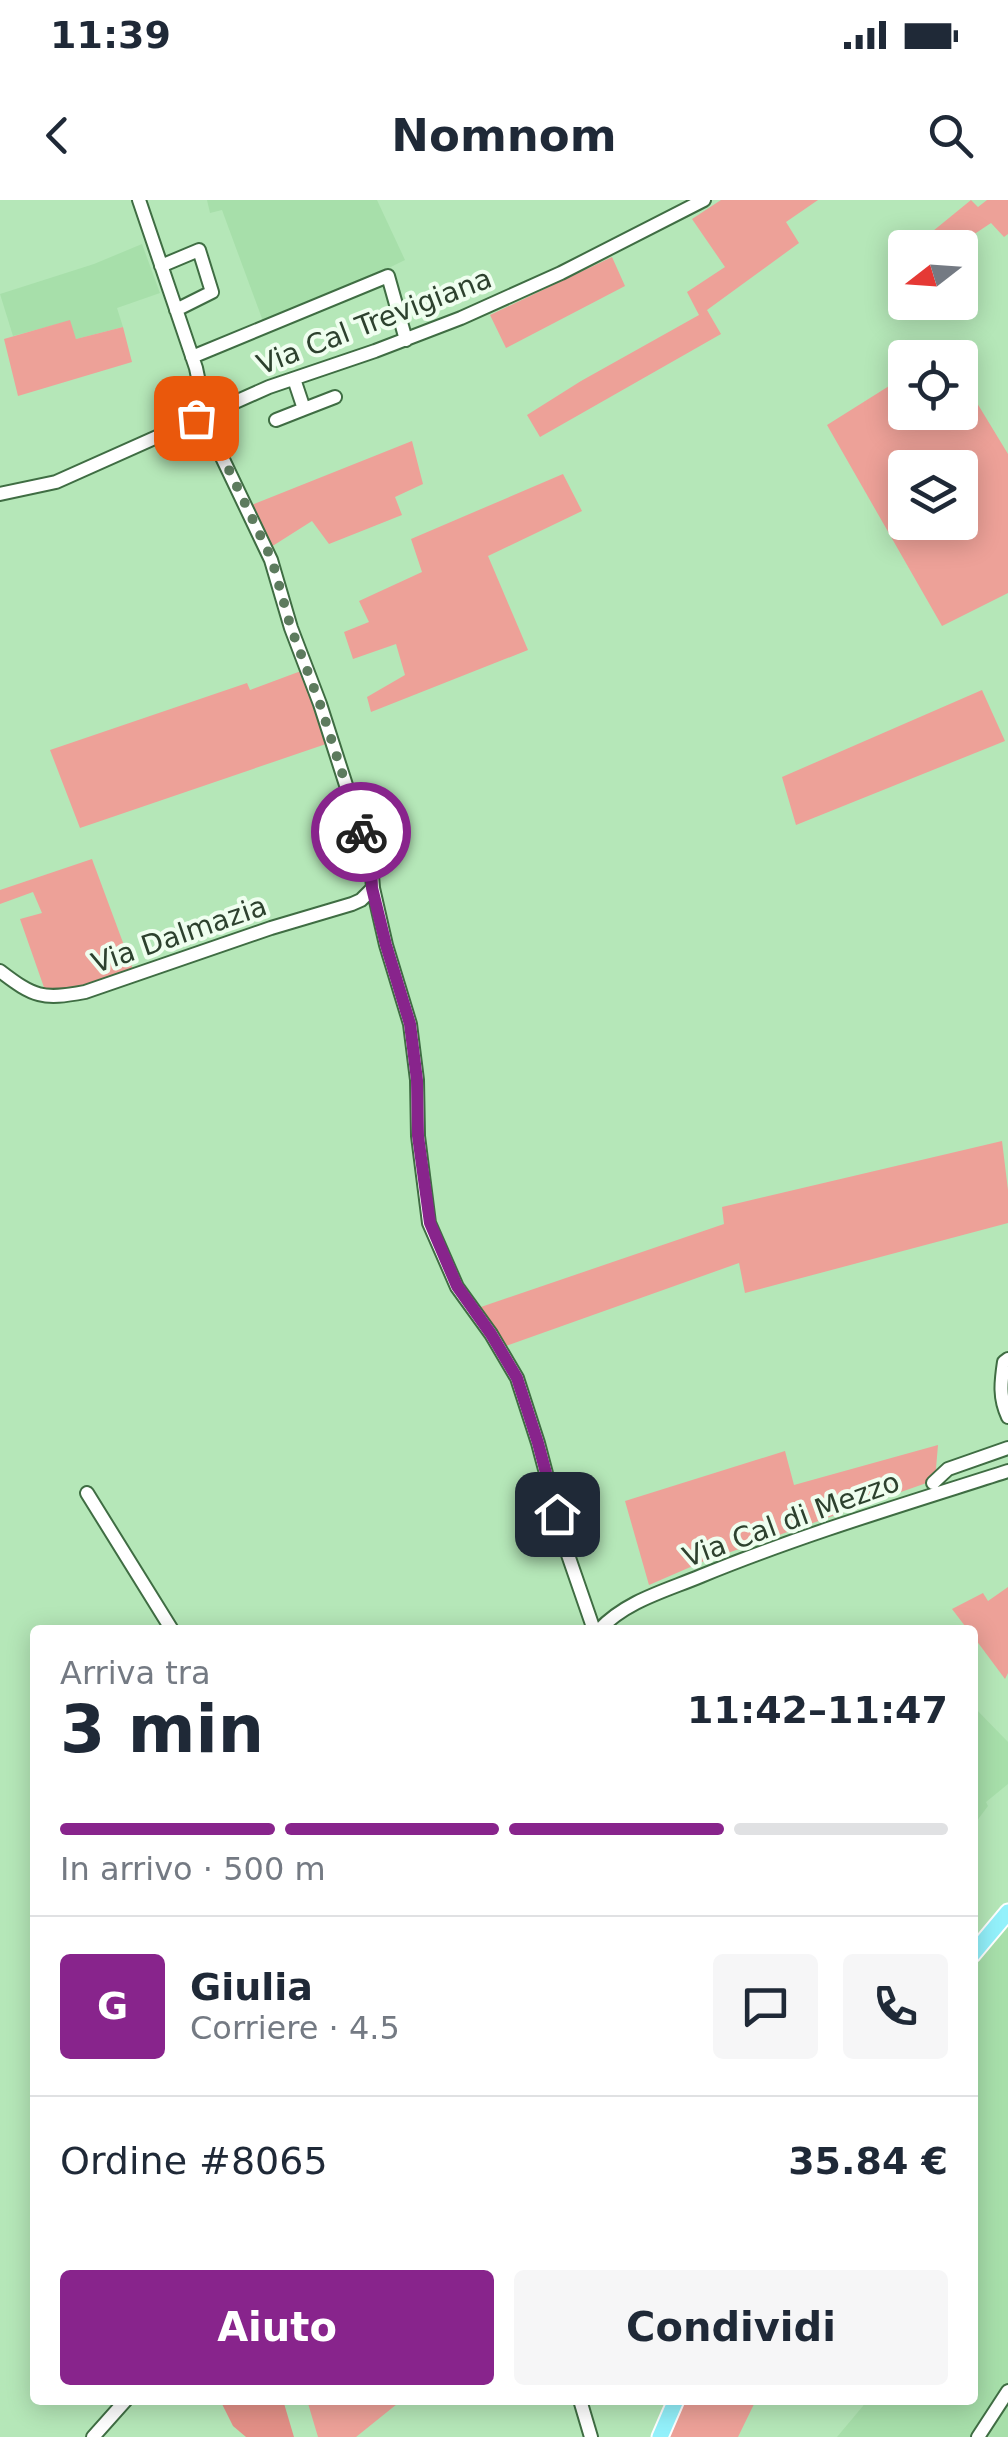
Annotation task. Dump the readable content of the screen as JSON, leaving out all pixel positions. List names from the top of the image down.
{
  "streets": {
    "street": ["Via Cal Trevigiana", "Via Dalmazia", "Via Cal di Mezzo"]
  },
  "north": "left",
  "page": {
    "status": "11:39",
    "header": "Nomnom",
    "heading": ["3 min", "Arriva tra", "11:42–11:47"],
    "panel": [
      "Giulia",
      "Corriere · 4.5",
      "Ordine #8065",
      "35.84 €"
    ],
    "bar": "In arrivo · 500 m",
    "round": "G",
    "buttons": ["Aiuto", "Condividi"]
  }
}
